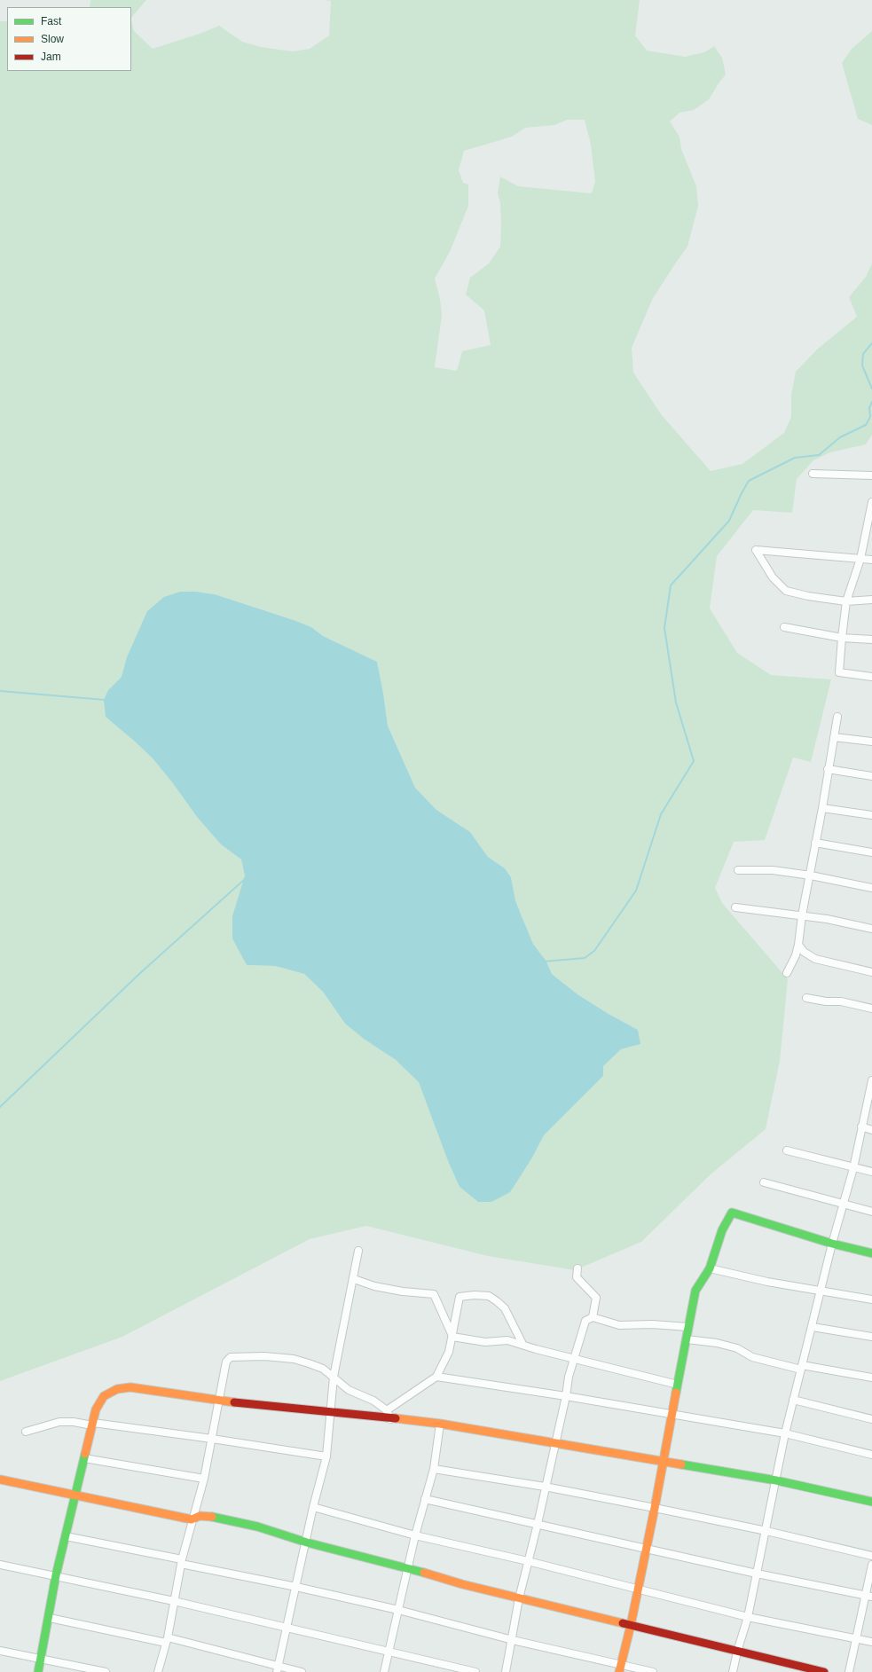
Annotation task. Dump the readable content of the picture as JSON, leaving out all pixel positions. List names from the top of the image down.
{
  "legend": ["Fast", "Slow", "Jam"]
}
